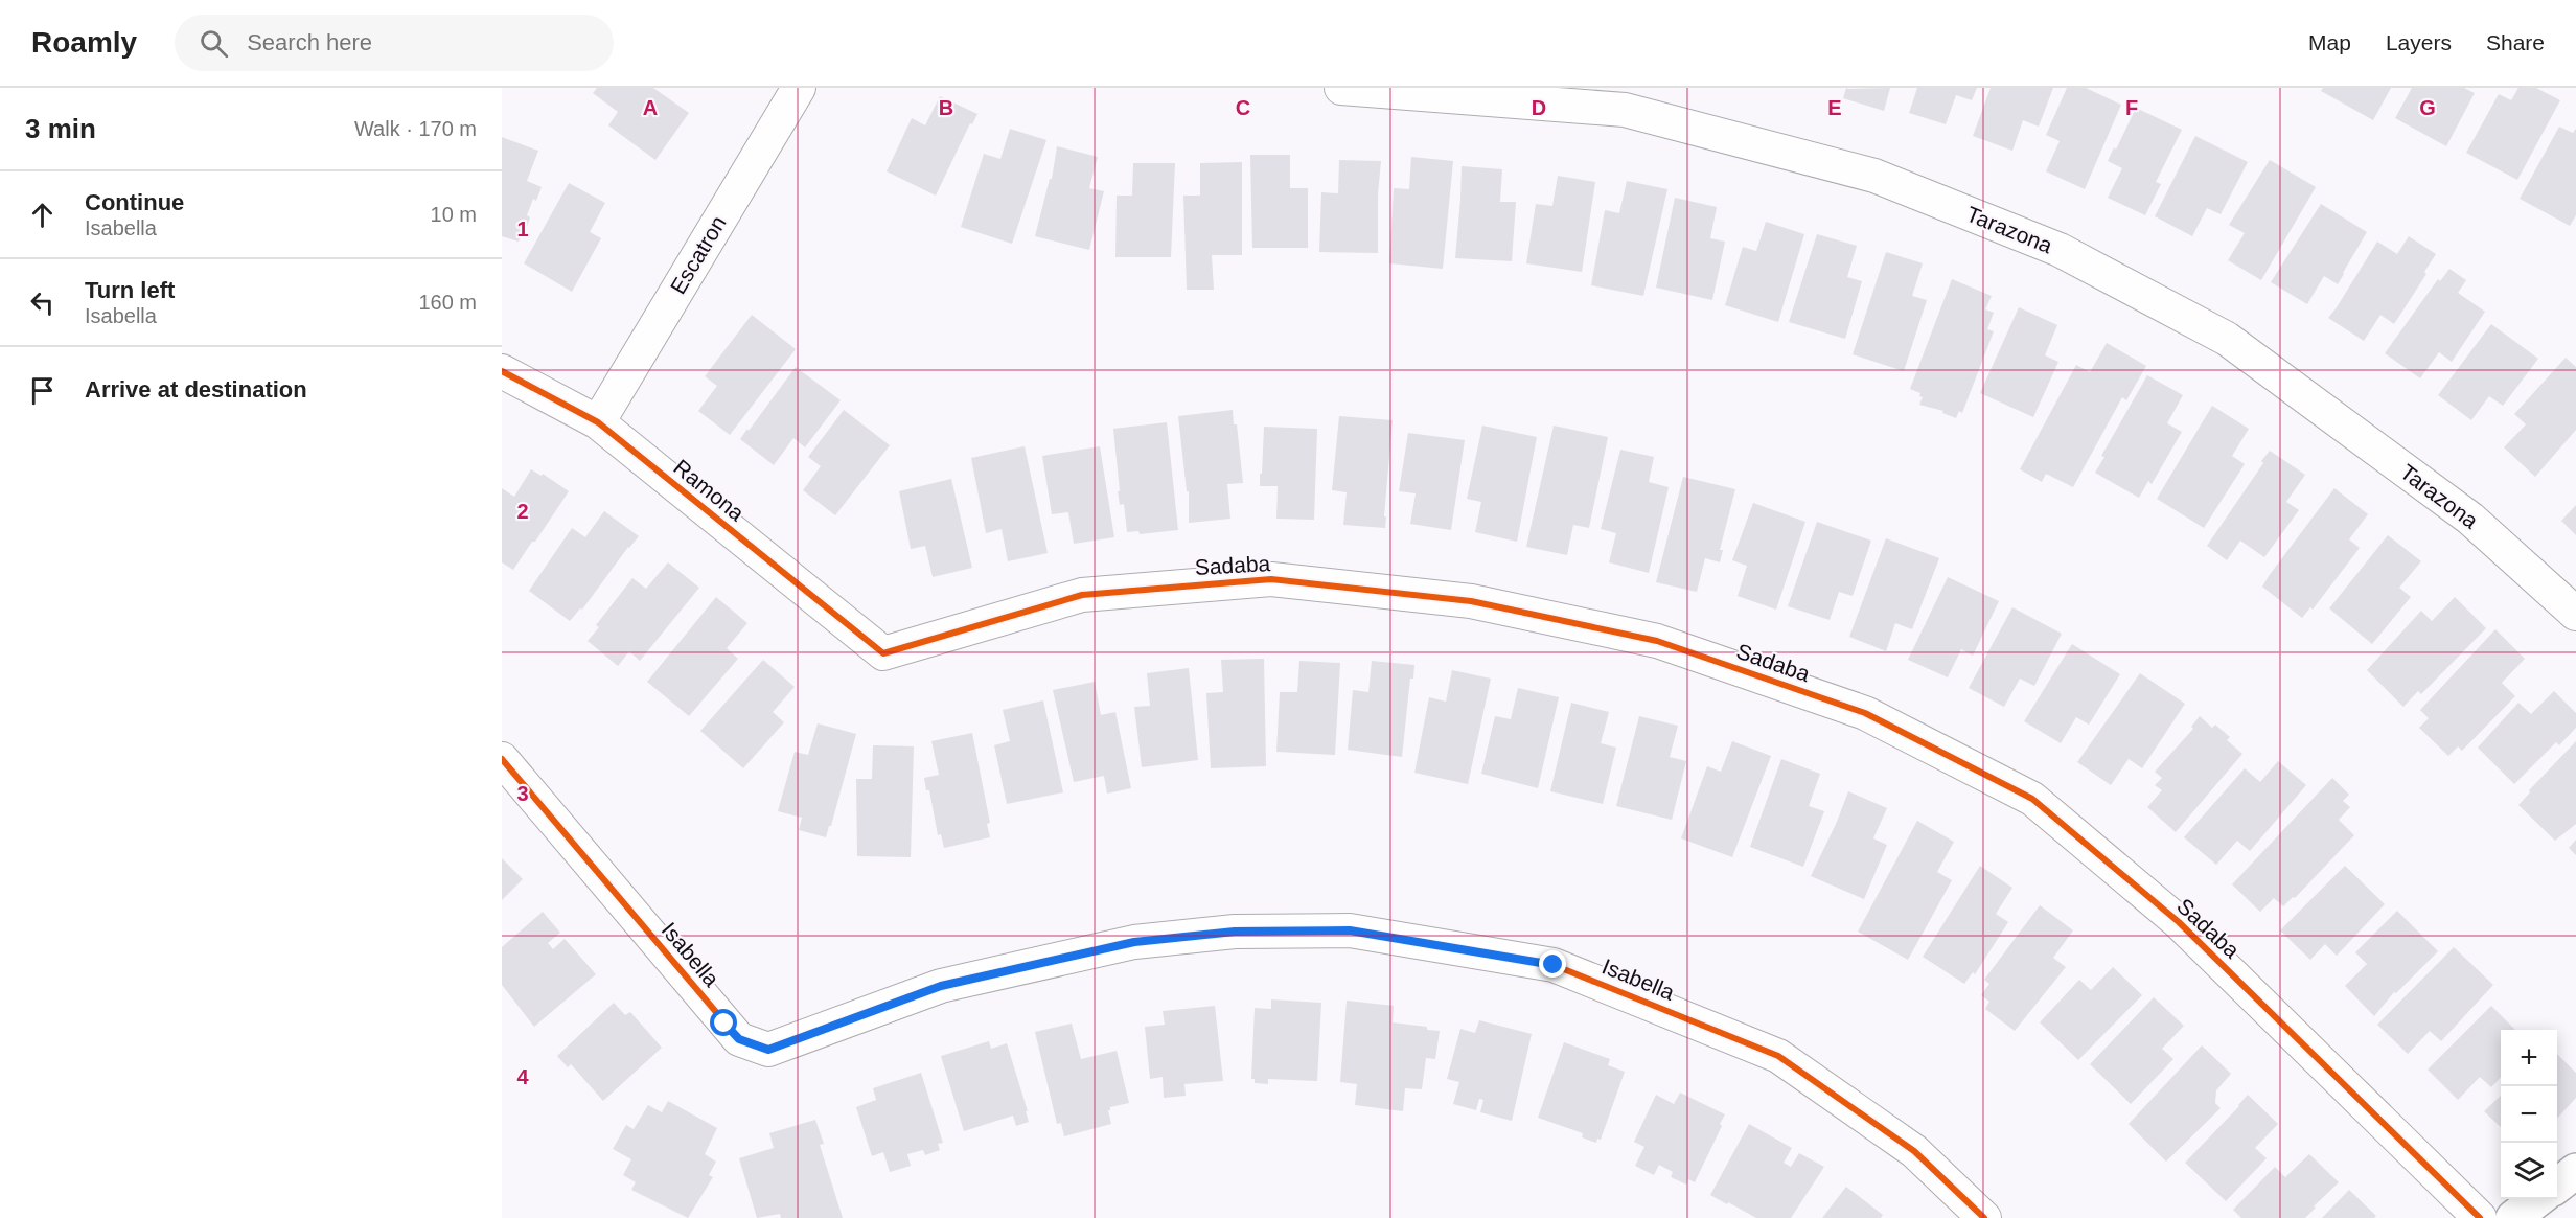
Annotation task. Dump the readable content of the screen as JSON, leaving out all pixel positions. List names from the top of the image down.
{
  "streets": {
    "street": [
      "Tarazona",
      "Escatron",
      "Ramona",
      "Sadaba",
      "Isabella"
    ]
  },
  "crossings": [
    ["Escatron", "Ramona"],
    ["Ramona", "Sadaba"]
  ],
  "page": {
    "header": "Roamly",
    "search": "Search here",
    "nav": ["Map", "Layers", "Share"],
    "heading": ["3 min", "Walk · 170 m"],
    "list": [
      ["Continue", "Isabella", "10 m"],
      ["Turn left", "Isabella", "160 m"],
      "Arrive at destination"
    ],
    "map_buttons": ["+", "−"]
  },
  "grid": {
    "columns": [
      "A",
      "B",
      "C",
      "D",
      "E",
      "F",
      "G"
    ],
    "rows": [
      "1",
      "2",
      "3",
      "4"
    ]
  }
}
